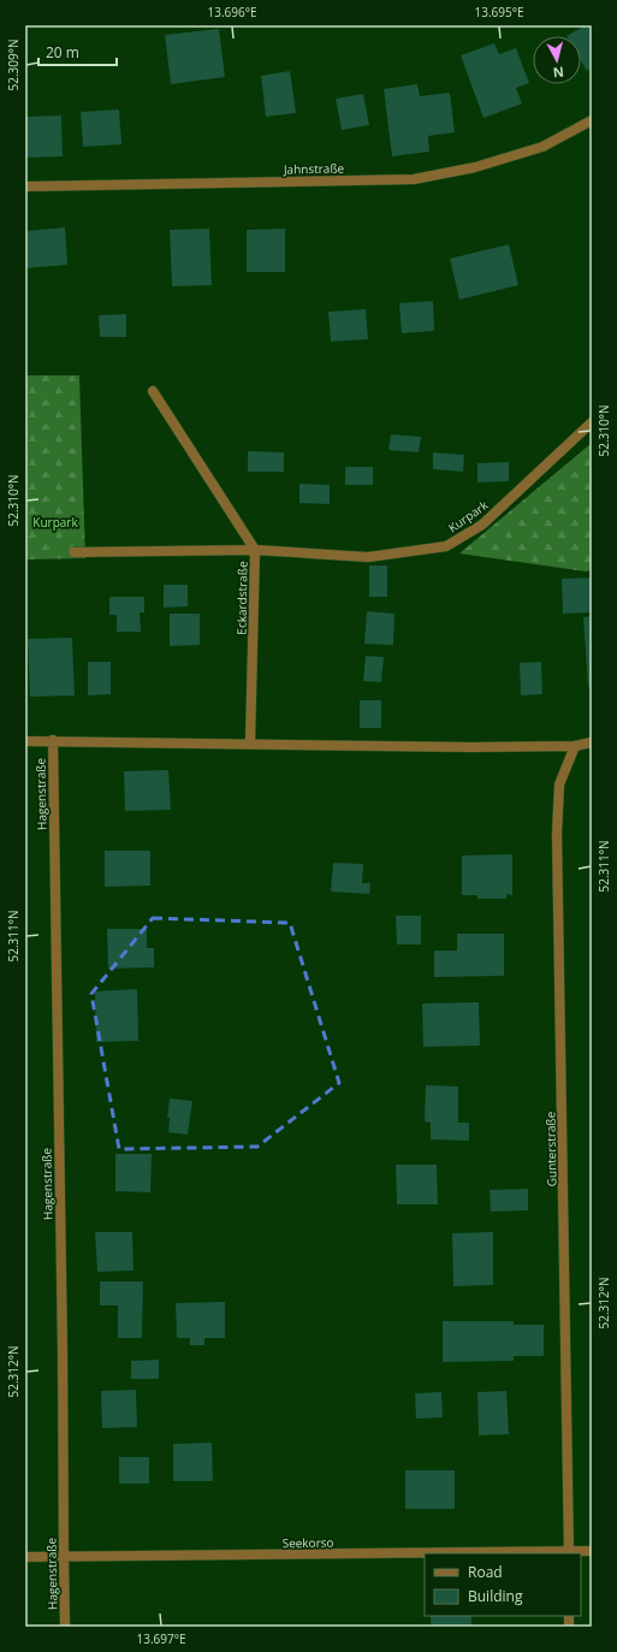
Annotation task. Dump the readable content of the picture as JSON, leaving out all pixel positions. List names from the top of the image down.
{
  "streets": {
    "street": [
      "Jahnstraße",
      "Kurpark",
      "Eckardstraße",
      "Hagenstraße",
      "Gunterstraße",
      "Seekorso"
    ]
  },
  "crossings": [
    ["Kurpark", "Eckardstraße"],
    ["Hagenstraße", "Seekorso"],
    ["Gunterstraße", "Seekorso"]
  ],
  "parks": ["Kurpark"],
  "legend": ["Road", "Building"],
  "scale_bar": "20 m",
  "north": "bottom",
  "coordinates": [
    "13.696°E",
    "13.695°E",
    "52.309°N",
    "52.310°N",
    "52.311°N",
    "52.312°N",
    "13.697°E"
  ]
}
